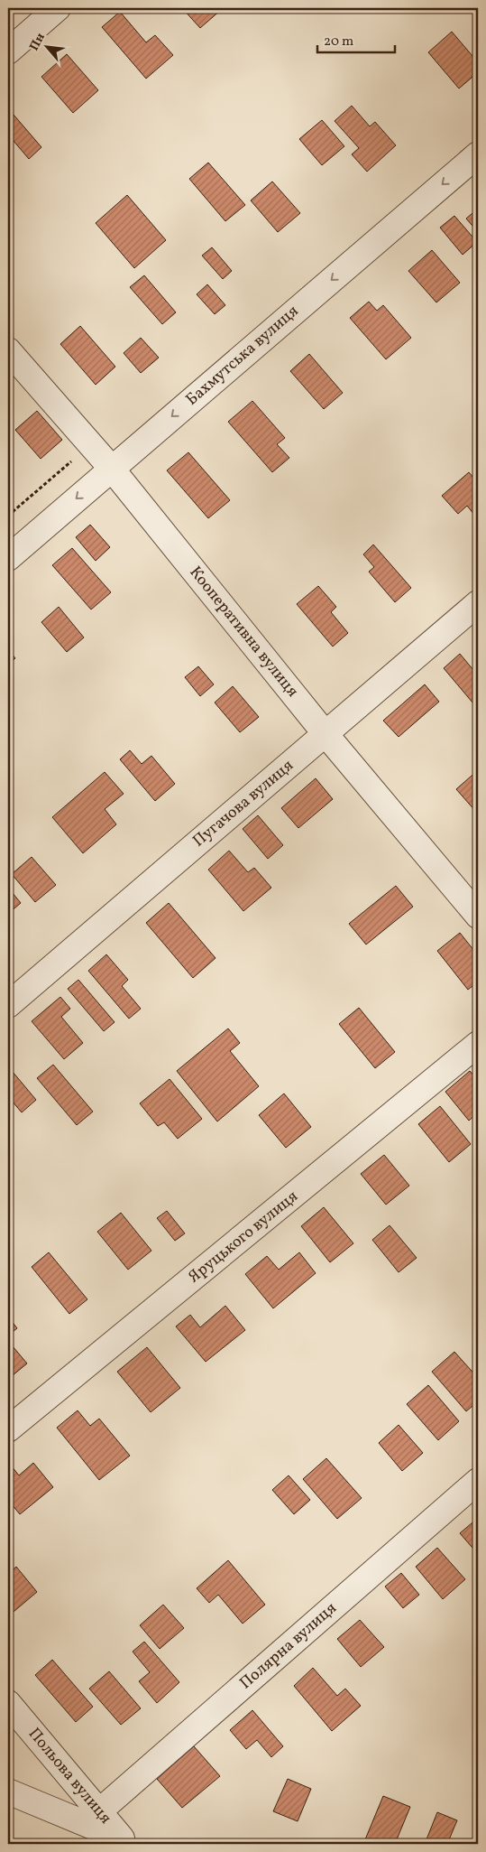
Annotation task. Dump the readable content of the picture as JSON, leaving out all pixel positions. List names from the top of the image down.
{
  "streets": {
    "street": [
      "Бахмутська вулиця",
      "Кооперативна вулиця",
      "Пугачова вулиця",
      "Яруцького вулиця",
      "Полярна вулиця",
      "Польова вулиця"
    ]
  },
  "crossings": [
    ["Бахмутська вулиця", "Кооперативна вулиця"],
    ["Кооперативна вулиця", "Пугачова вулиця"],
    ["Полярна вулиця", "Польова вулиця"]
  ],
  "one_way": ["Бахмутська вулиця"],
  "scale_bar": "20 m",
  "north": "top left"
}
